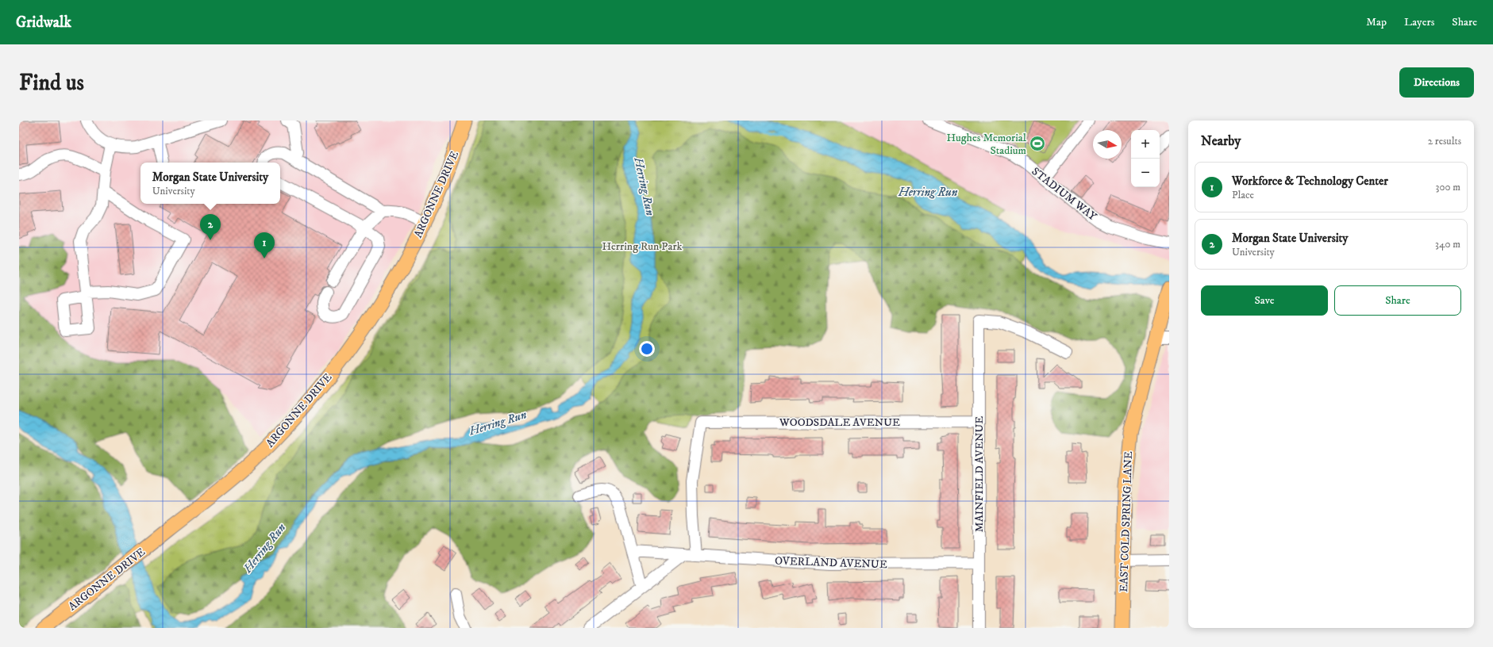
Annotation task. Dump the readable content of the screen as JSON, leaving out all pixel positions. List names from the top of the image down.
{
  "streets": {
    "main road": ["ARGONNE DRIVE", "EAST COLD SPRING LANE"],
    "street": [
      "STADIUM WAY",
      "WOODSDALE AVENUE",
      "MAINFIELD AVENUE",
      "OVERLAND AVENUE"
    ]
  },
  "crossings": [
    ["WOODSDALE AVENUE", "MAINFIELD AVENUE"],
    ["WOODSDALE AVENUE", "OVERLAND AVENUE"],
    ["MAINFIELD AVENUE", "OVERLAND AVENUE"]
  ],
  "water": ["Herring Run"],
  "parks": ["Herring Run Park"],
  "places": {
    "sports": ["Hughes Memorial Stadium"]
  },
  "north": "right",
  "page": {
    "header": "Gridwalk",
    "nav": ["Map", "Layers", "Share"],
    "buttons": [
      "Directions",
      ["Save", "Share"]
    ],
    "title": "Find us",
    "heading": ["Nearby", "2 results"],
    "map_buttons": ["+", "−"],
    "list": [
      {
        "mark": "1",
        "name": "Workforce & Technology Center",
        "note": "Place",
        "value": "300 m"
      },
      {
        "mark": "2",
        "name": "Morgan State University",
        "note": "University",
        "value": "340 m"
      }
    ],
    "popup": ["Morgan State University", "University"],
    "pins": ["2", "1"]
  }
}
